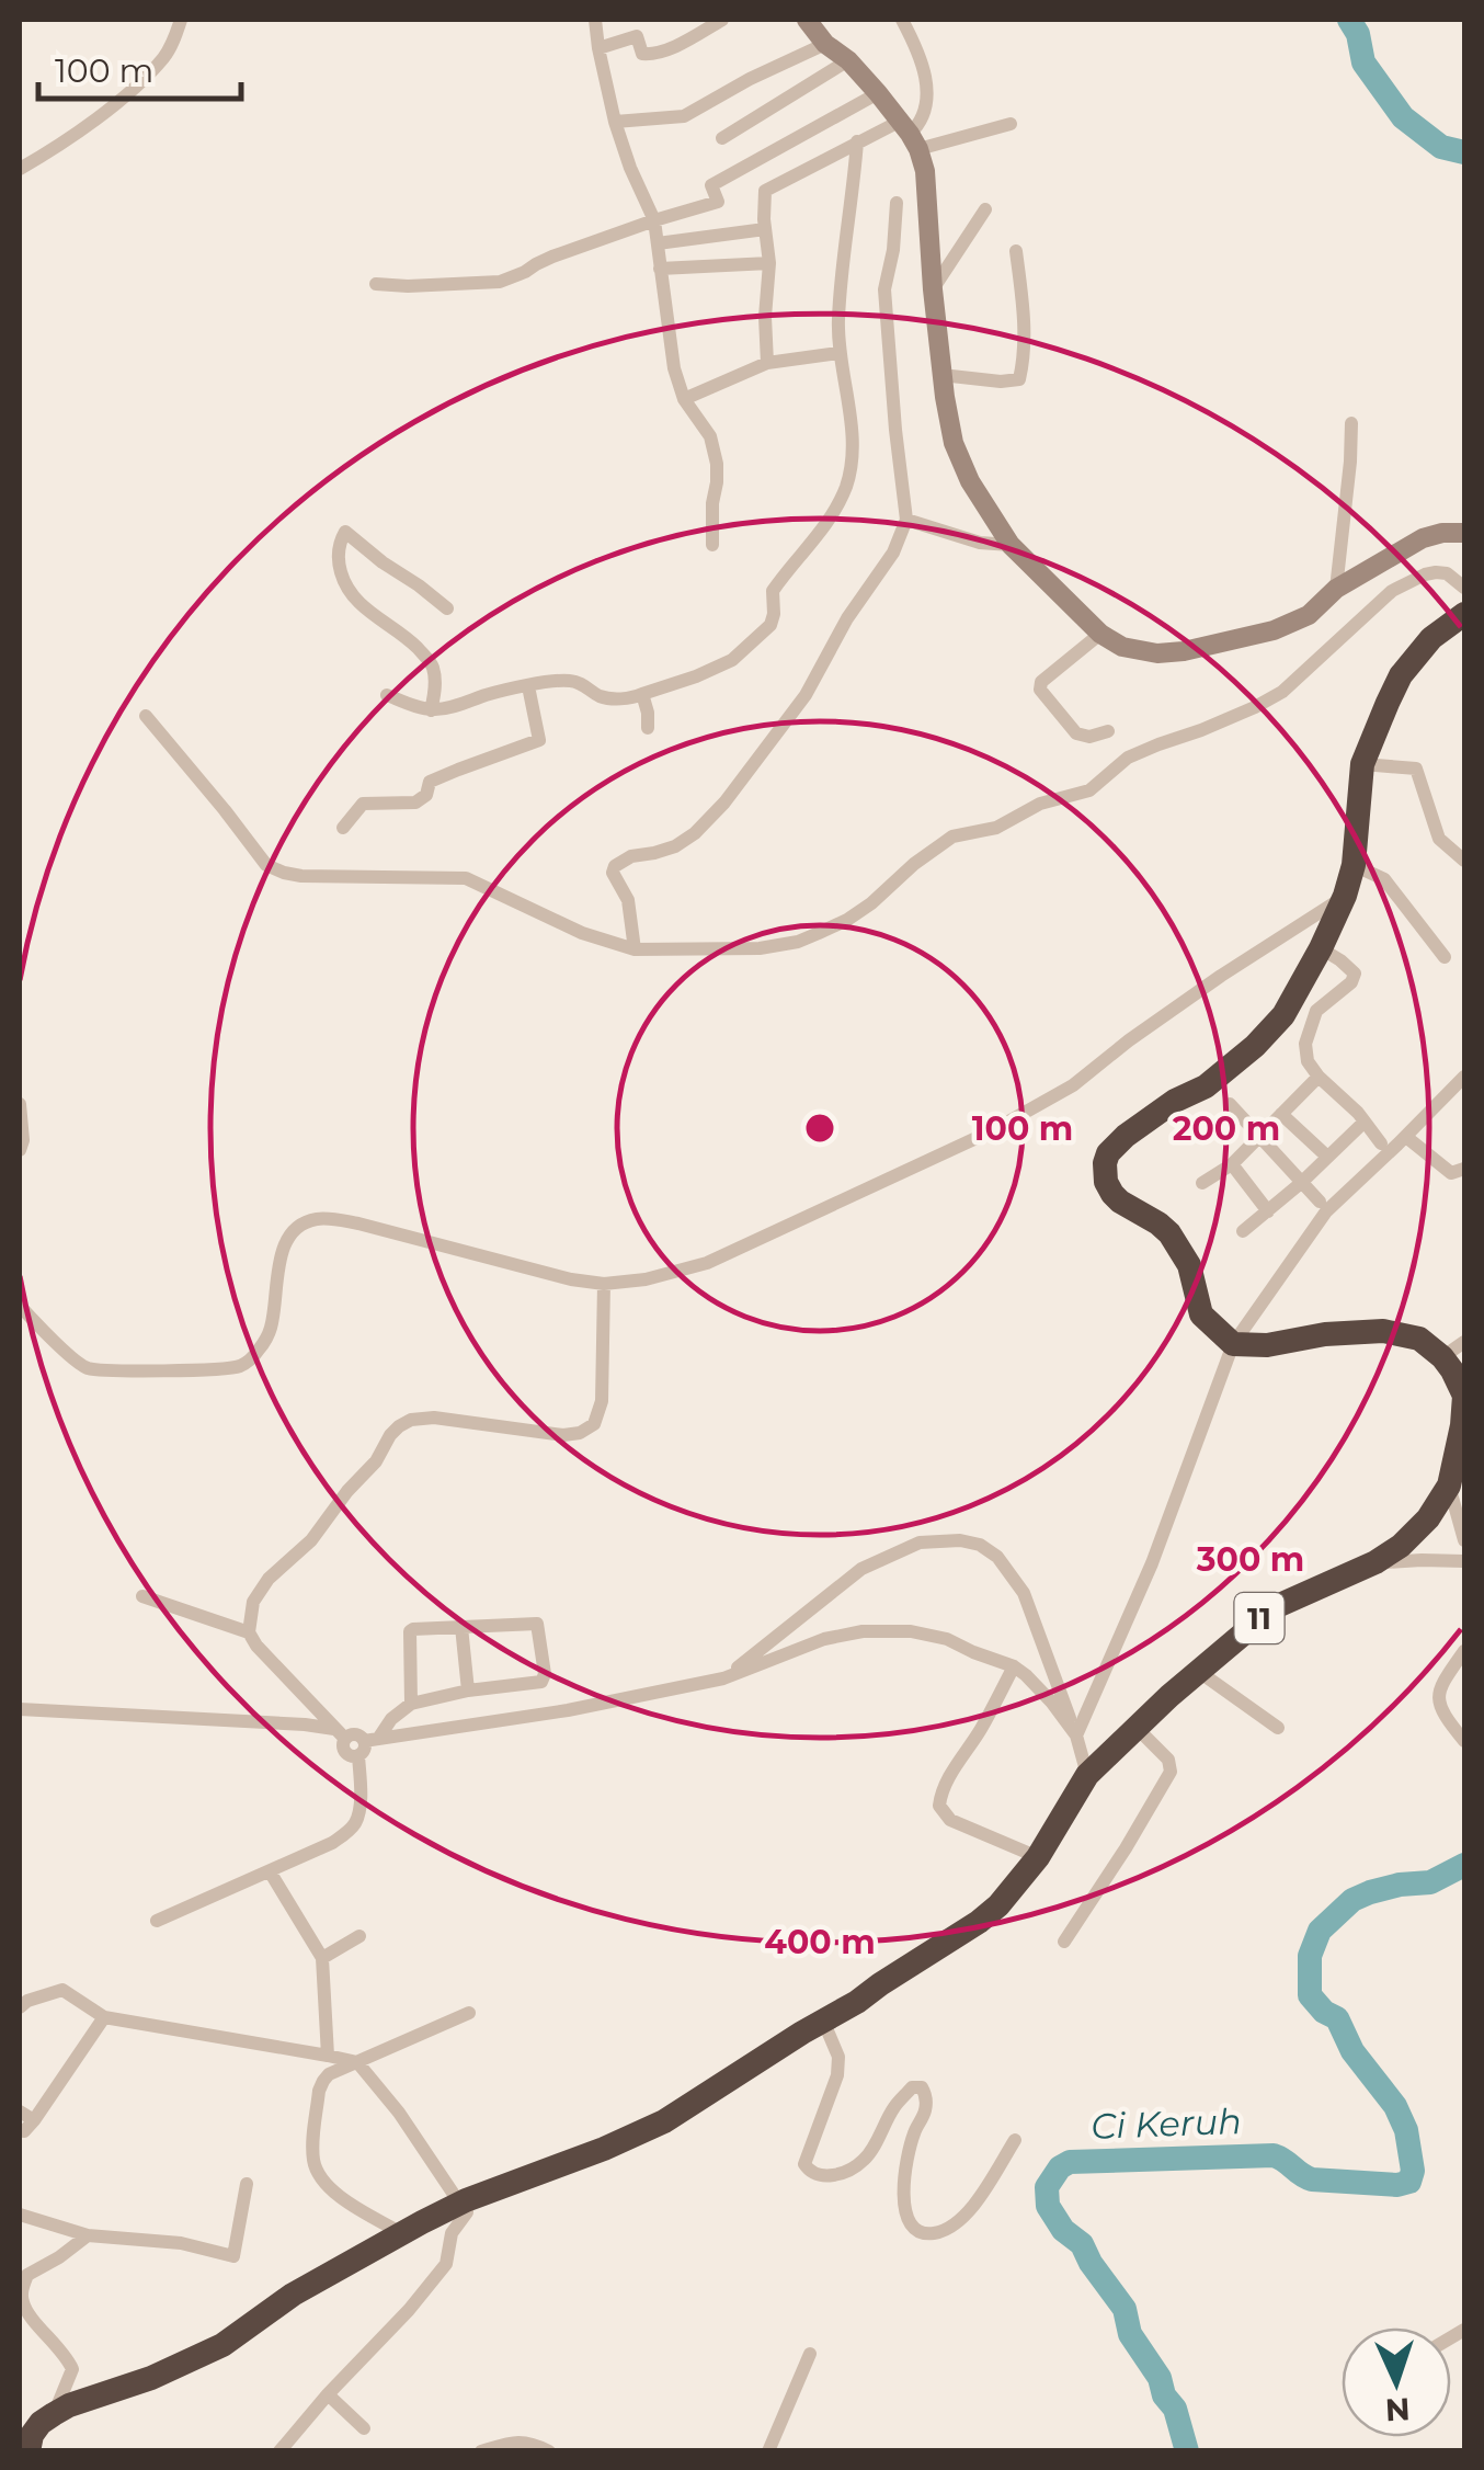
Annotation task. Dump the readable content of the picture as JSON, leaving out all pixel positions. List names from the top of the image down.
{
  "streets": {
    "highway": ["11"]
  },
  "water": ["Ci Keruh"],
  "scale_bar": "100 m",
  "north": "bottom",
  "rings": [
    "100 m",
    "200 m",
    "300 m",
    "400 m"
  ]
}
